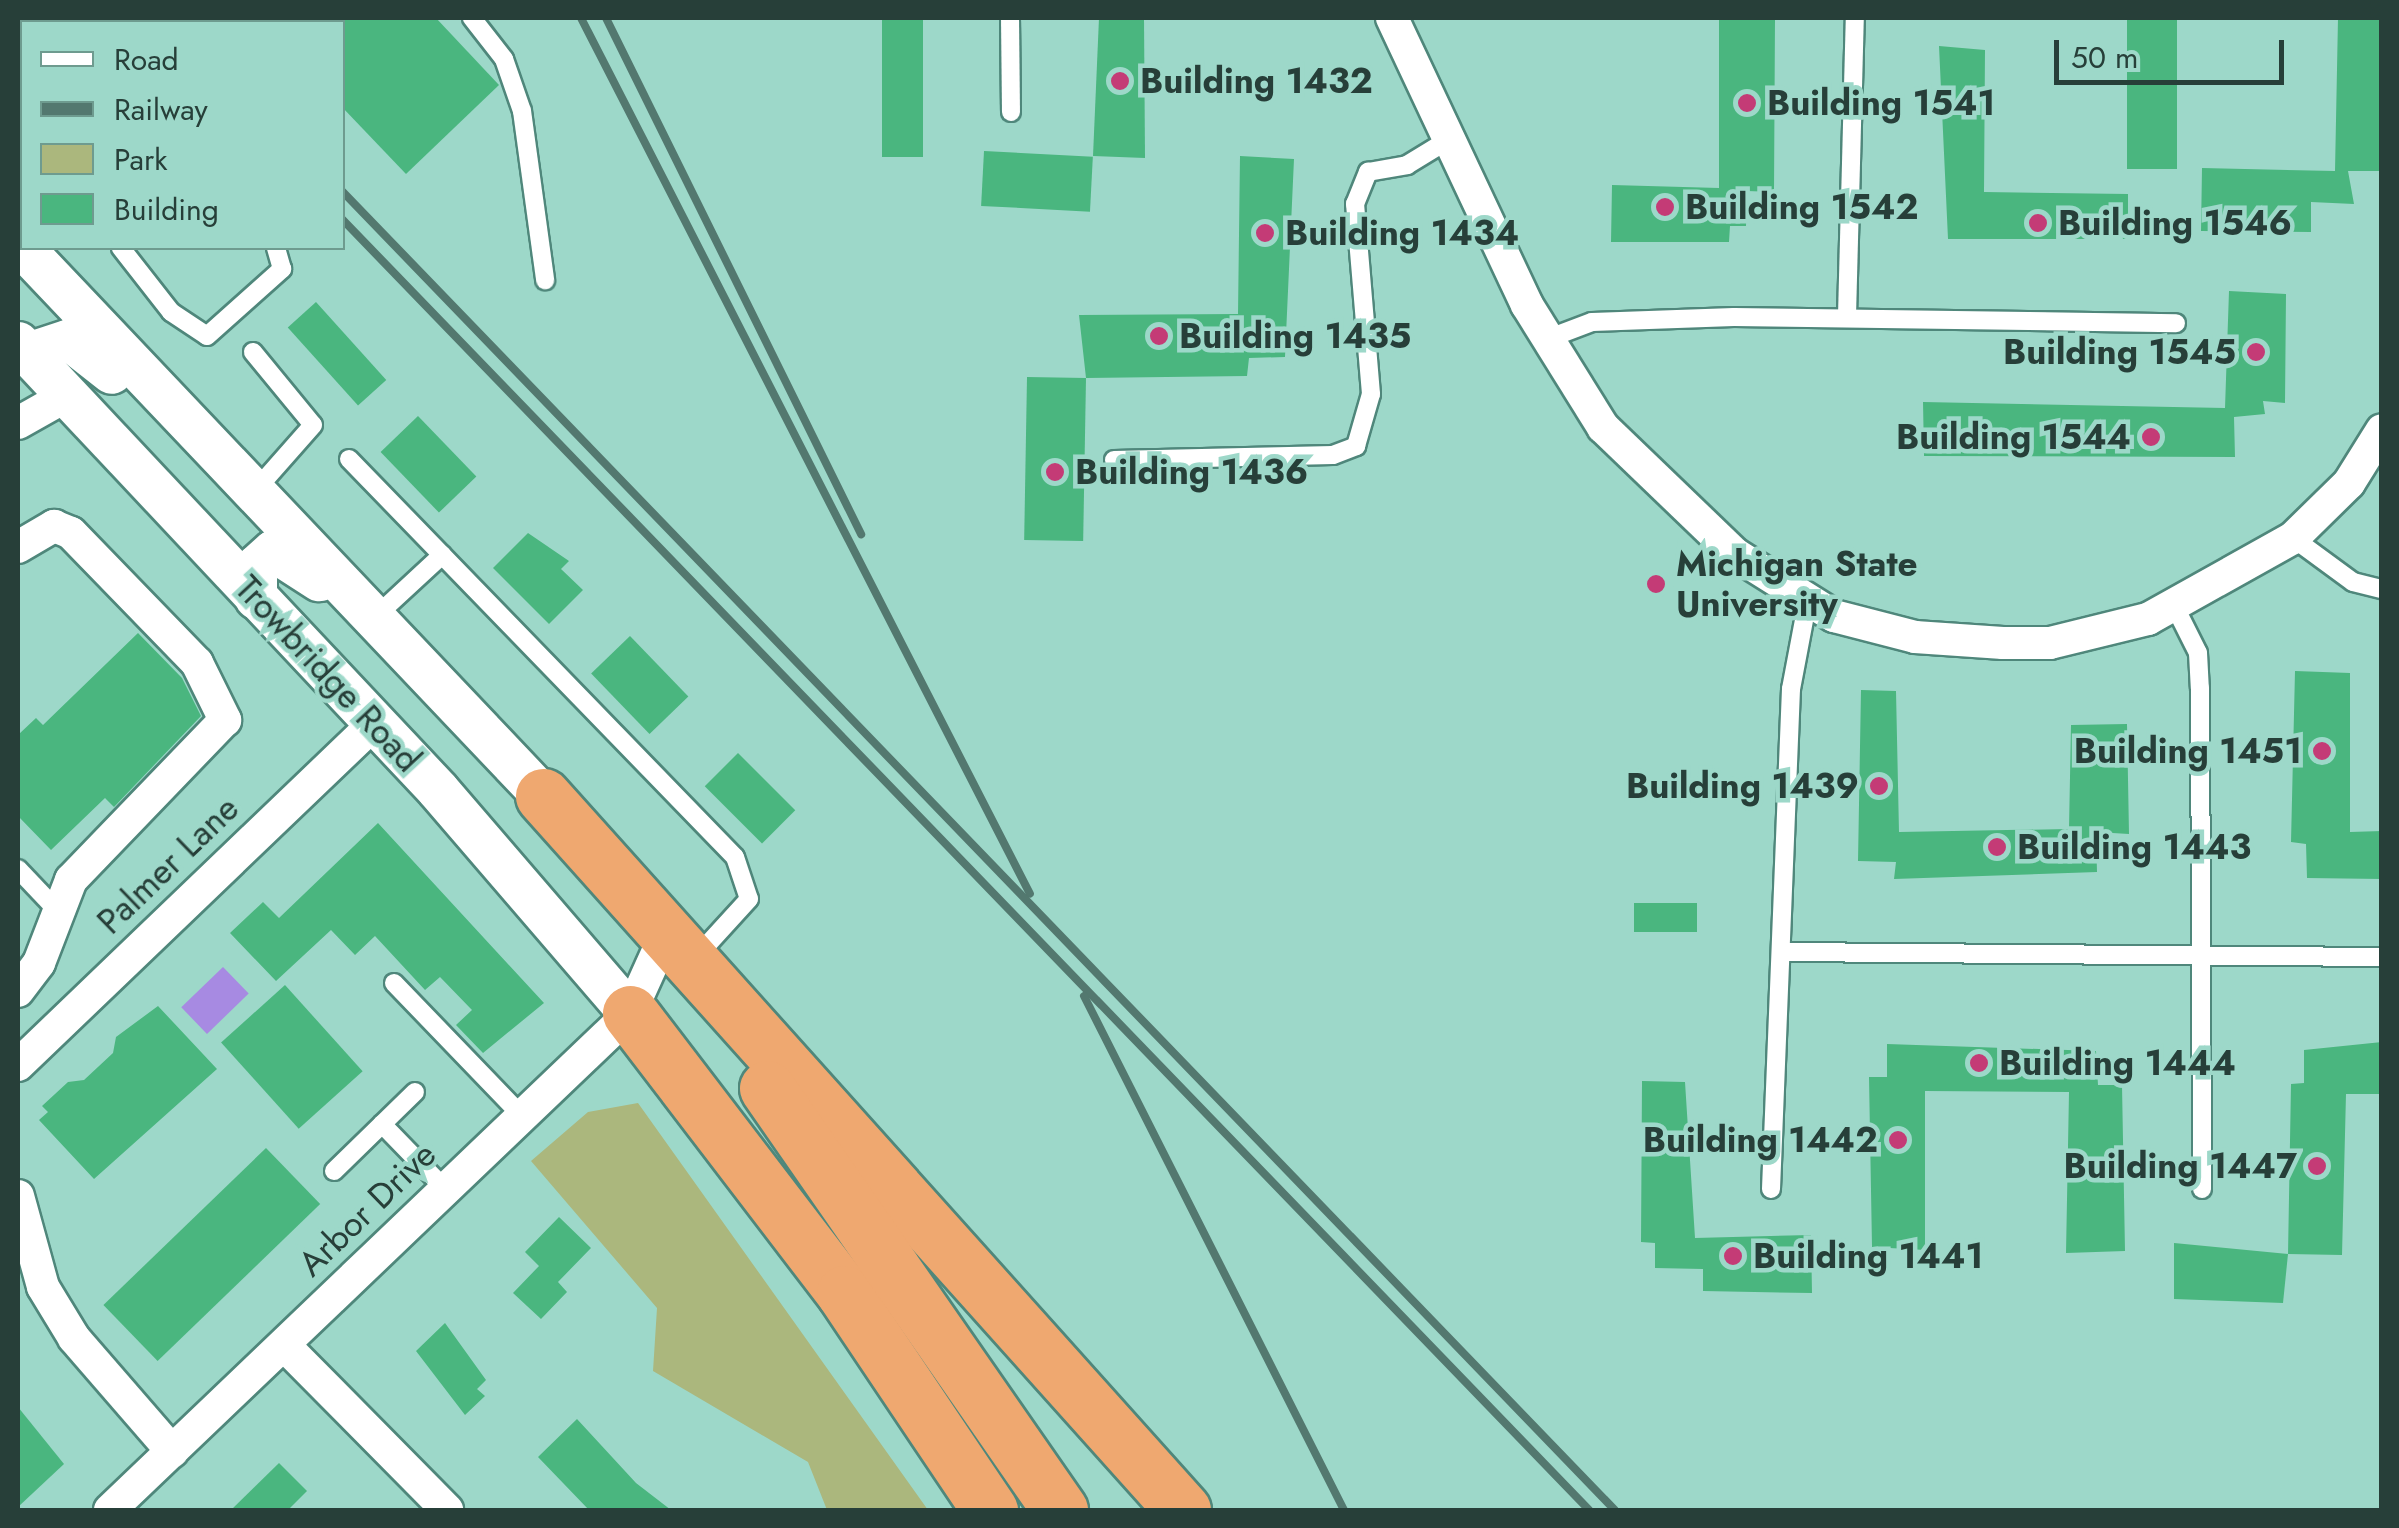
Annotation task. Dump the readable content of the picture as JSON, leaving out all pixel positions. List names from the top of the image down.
{
  "streets": {
    "street": ["Trowbridge Road", "Palmer Lane", "Arbor Drive"]
  },
  "crossings": [
    ["Trowbridge Road", "Palmer Lane"],
    ["Trowbridge Road", "Arbor Drive"]
  ],
  "places": [
    "Building 1432",
    "Building 1541",
    "Building 1542",
    "Building 1546",
    "Building 1434",
    "Building 1435",
    "Building 1545",
    "Building 1544",
    "Building 1436",
    "Michigan State University",
    "Building 1451",
    "Building 1439",
    "Building 1443",
    "Building 1444",
    "Building 1442",
    "Building 1447",
    "Building 1441"
  ],
  "legend": [
    "Road",
    "Railway",
    "Park",
    "Building"
  ],
  "scale_bar": "50 m"
}
